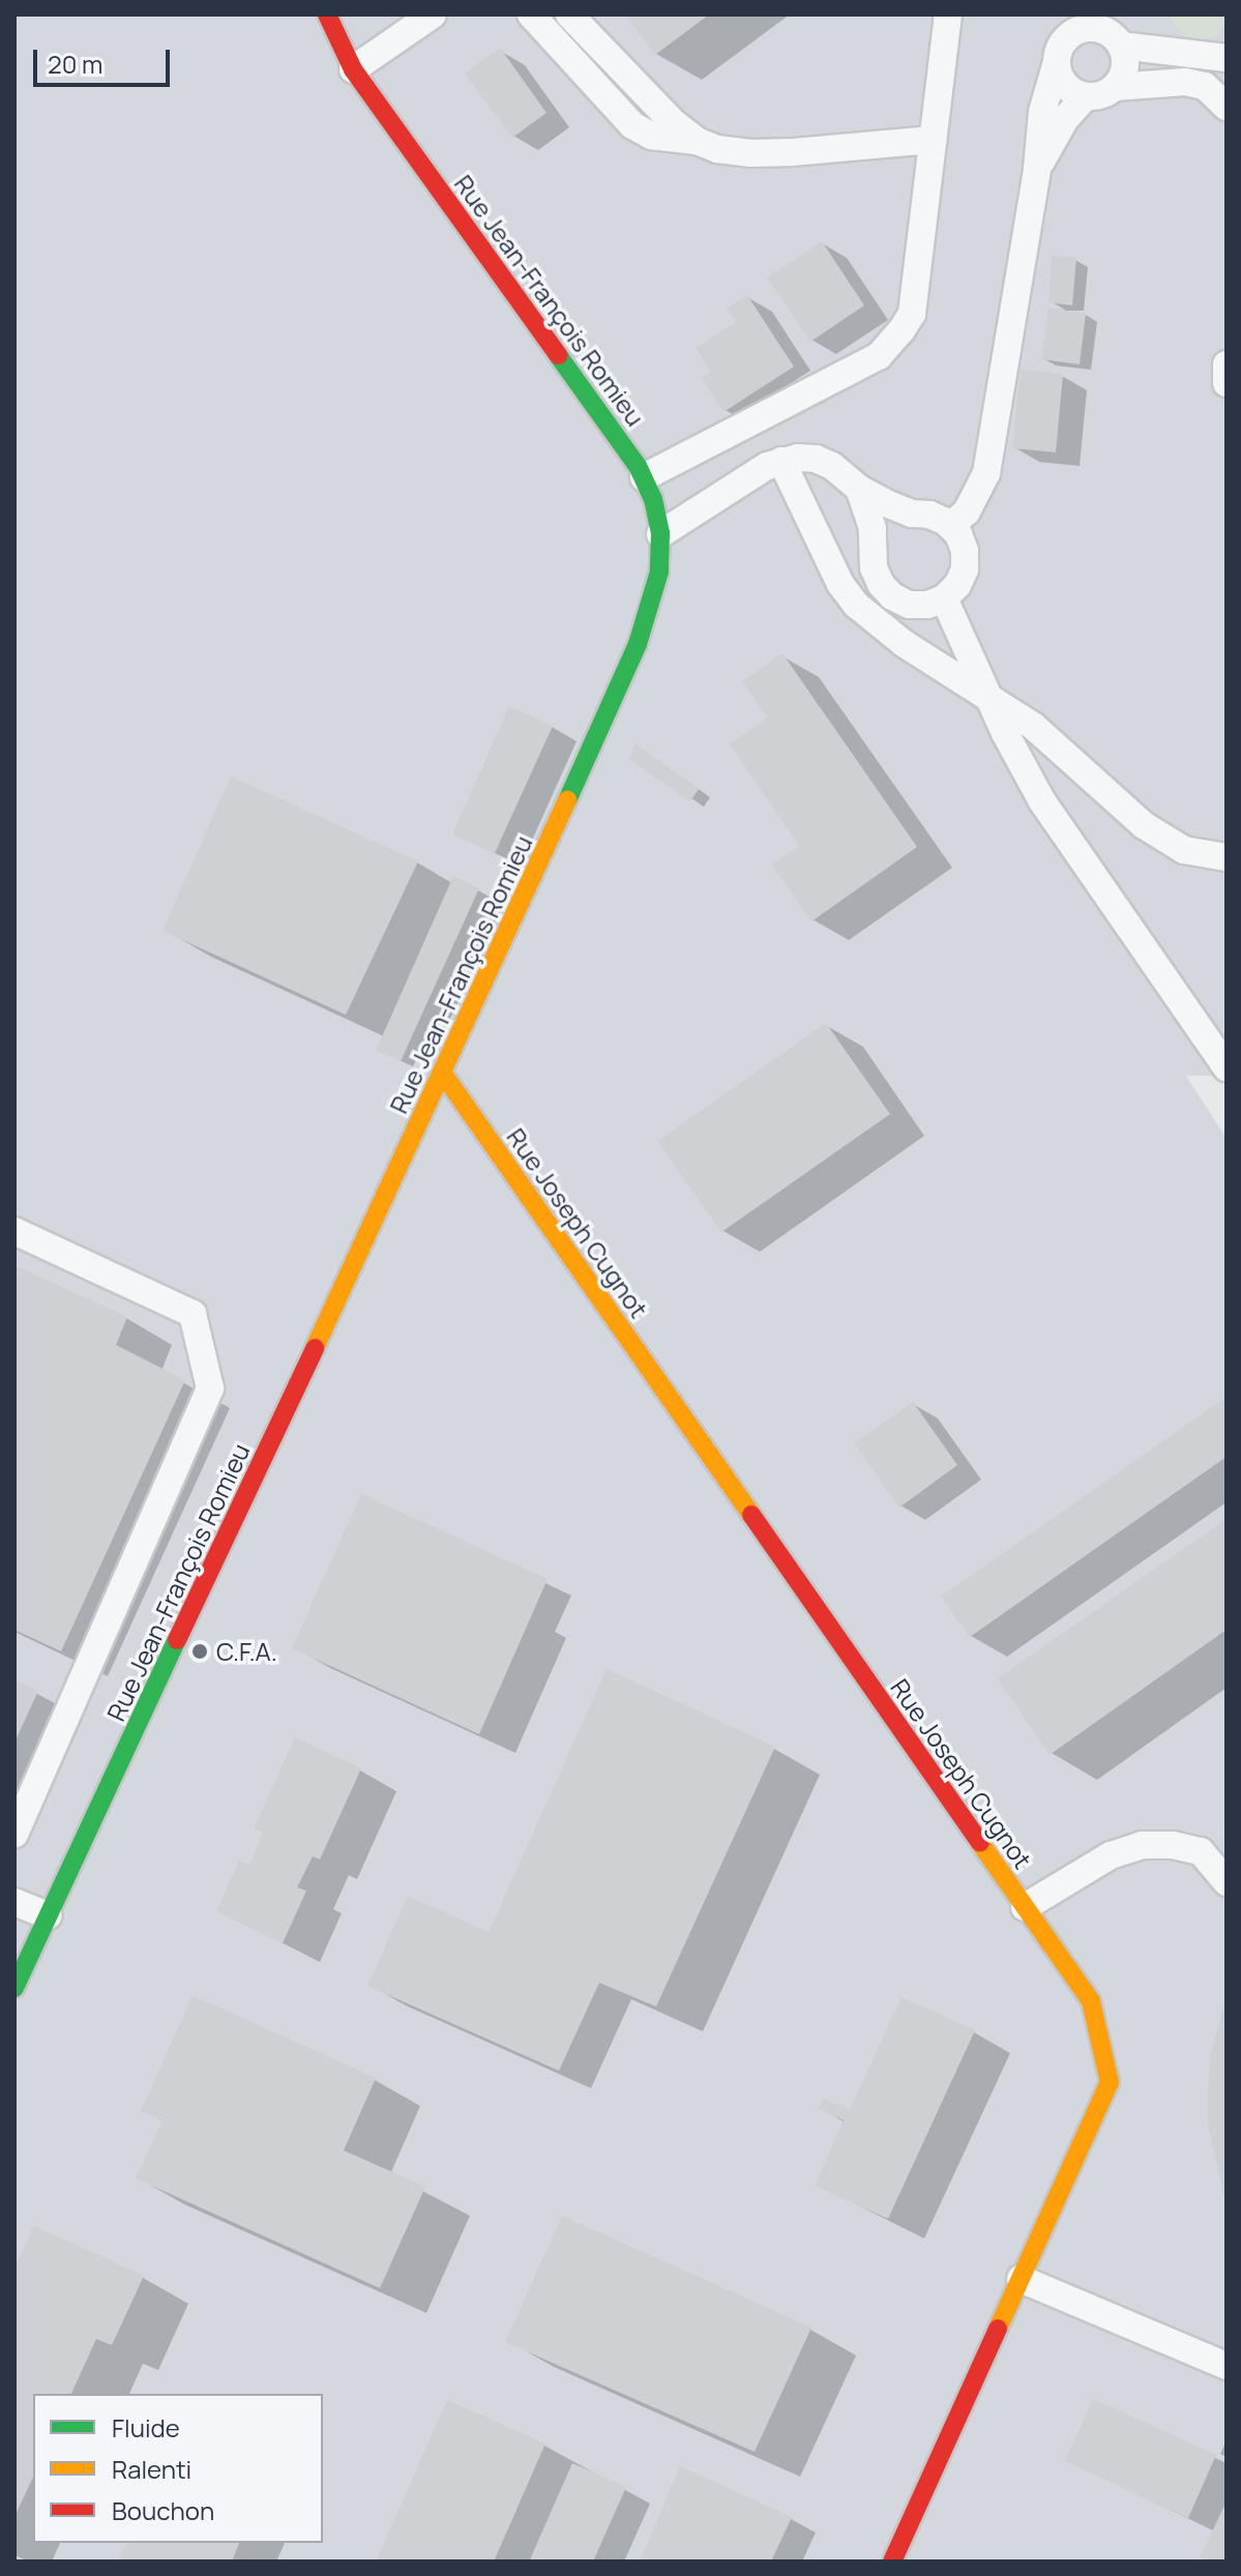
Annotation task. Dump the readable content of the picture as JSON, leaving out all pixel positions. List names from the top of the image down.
{
  "streets": {
    "street": ["Rue Jean-François Romieu", "Rue Joseph Cugnot"]
  },
  "crossings": [
    ["Rue Jean-François Romieu", "Rue Joseph Cugnot"]
  ],
  "places": ["C.F.A."],
  "legend": ["Fluide", "Ralenti", "Bouchon"],
  "scale_bar": "20 m"
}
